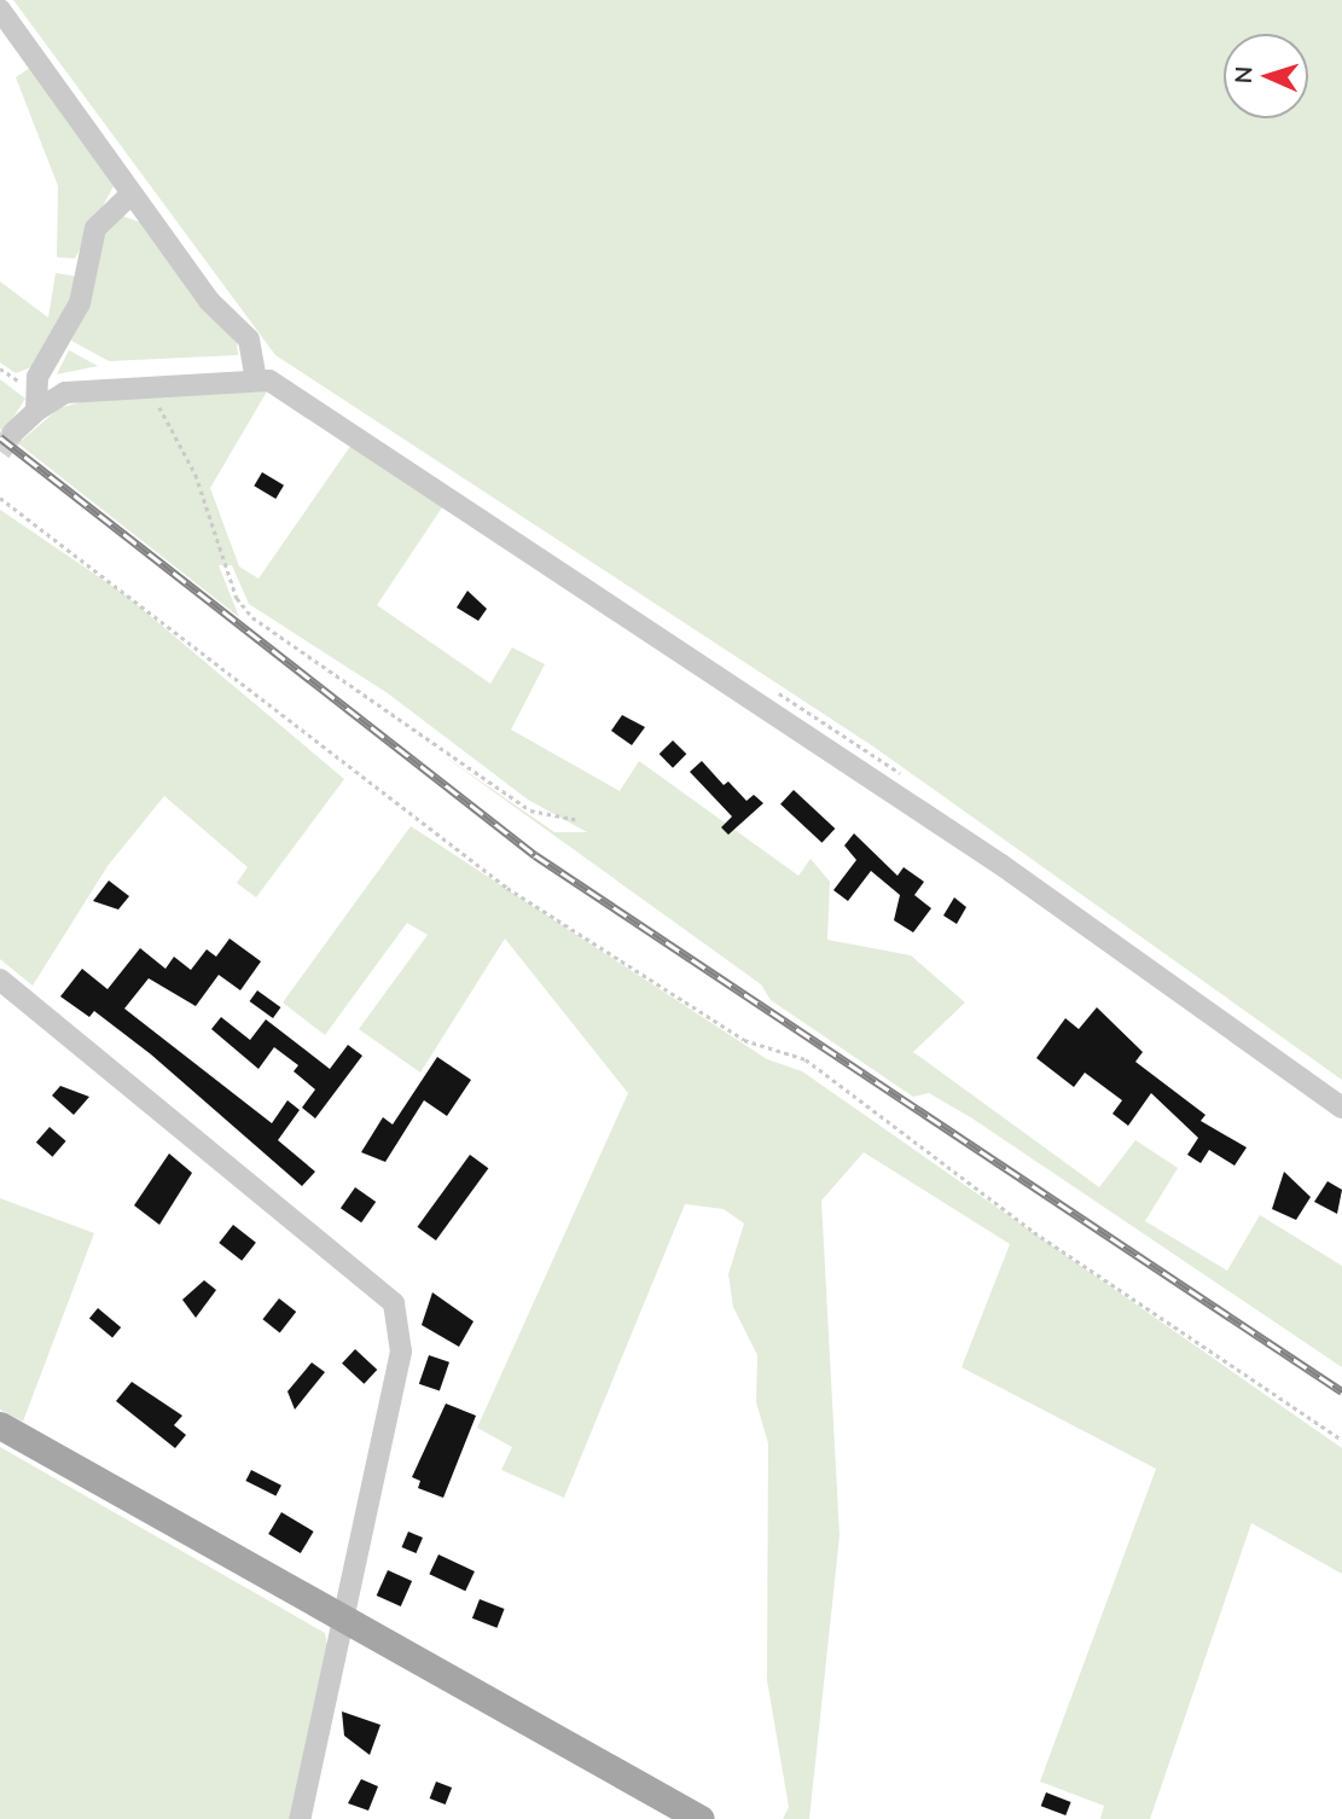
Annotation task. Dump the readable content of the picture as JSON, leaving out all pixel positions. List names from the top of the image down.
{
  "north": "left"
}
